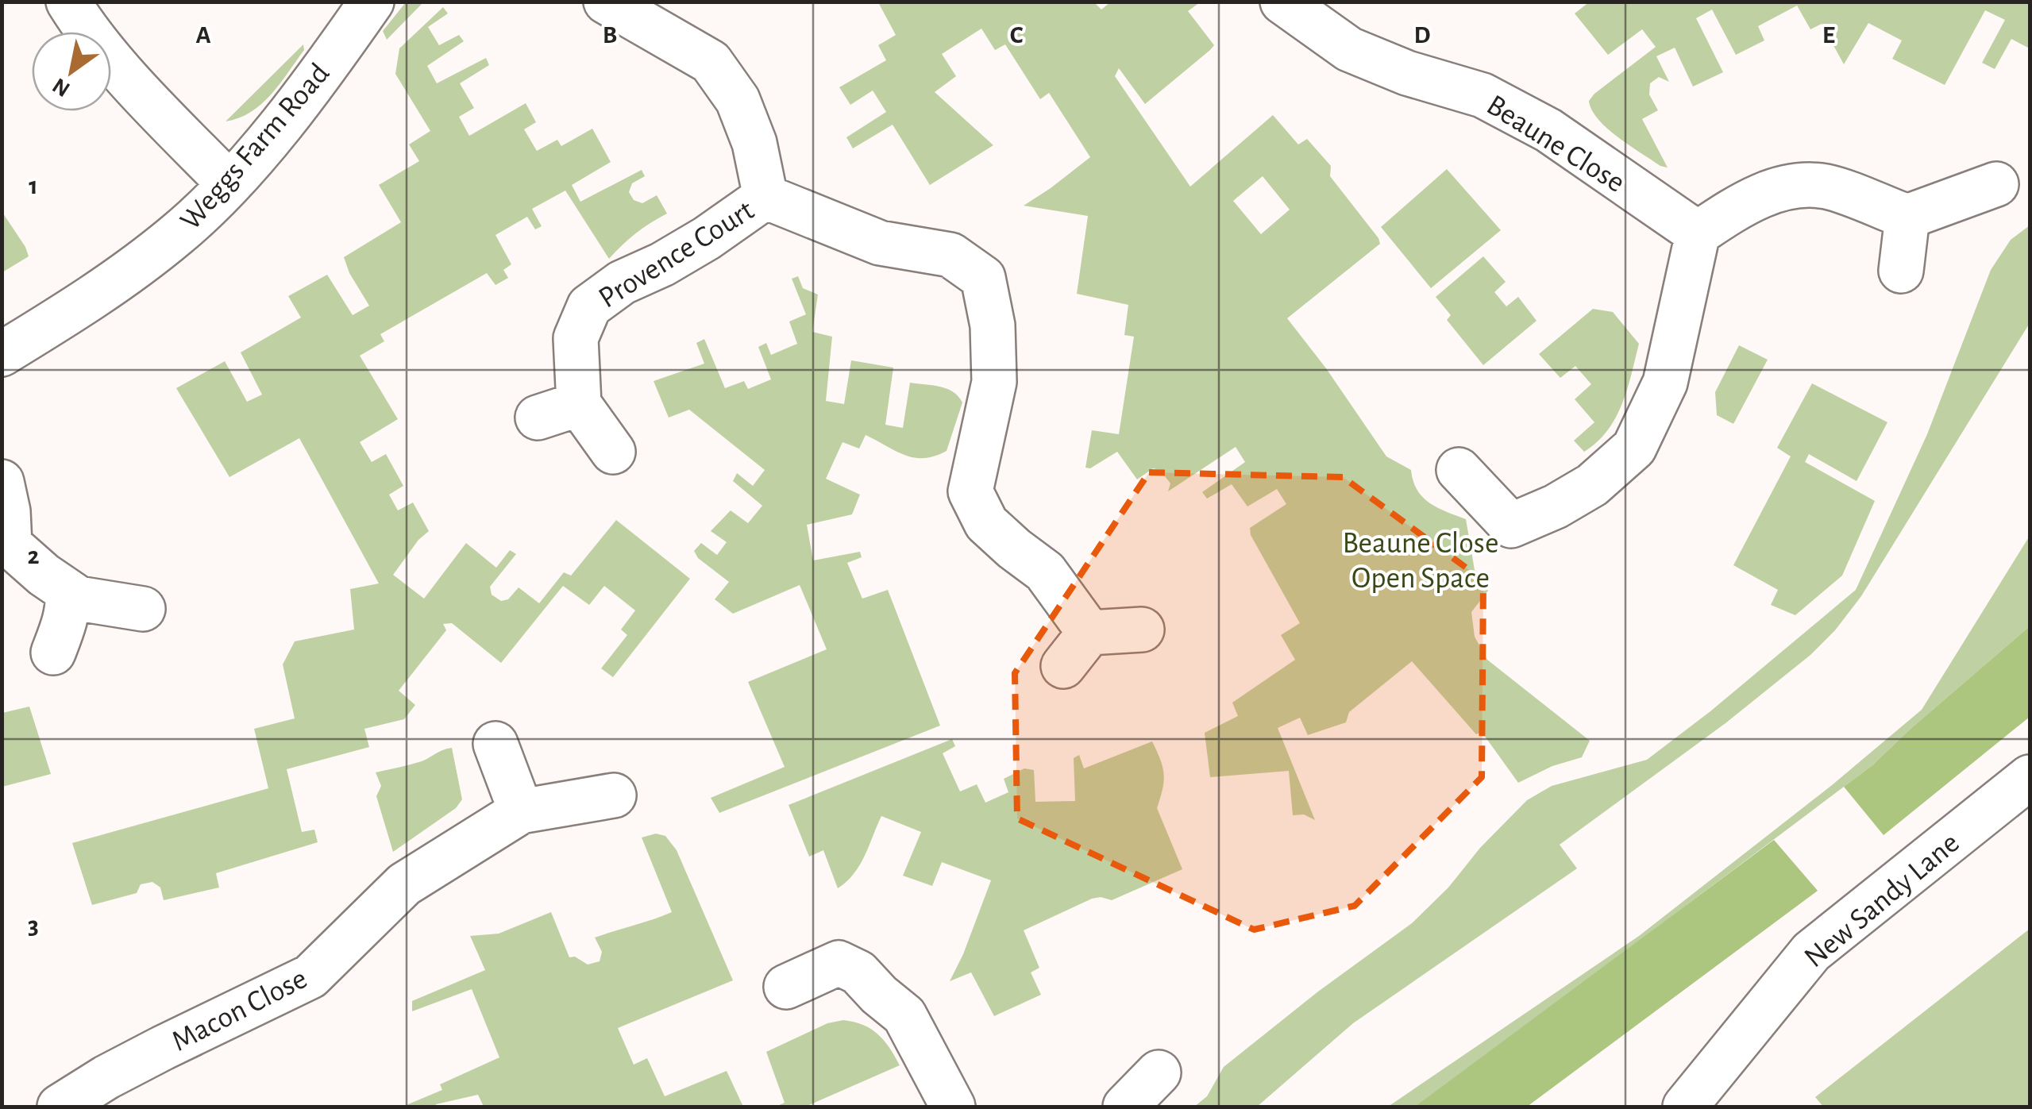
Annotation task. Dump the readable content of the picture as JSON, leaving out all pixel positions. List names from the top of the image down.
{
  "streets": {
    "street": [
      "Beaune Close",
      "Weggs Farm Road",
      "Provence Court",
      "New Sandy Lane",
      "Macon Close"
    ]
  },
  "parks": ["Beaune Close Open Space"],
  "north": "bottom left",
  "grid": {
    "columns": [
      "A",
      "B",
      "C",
      "D",
      "E"
    ],
    "rows": ["1", "2", "3"]
  }
}
